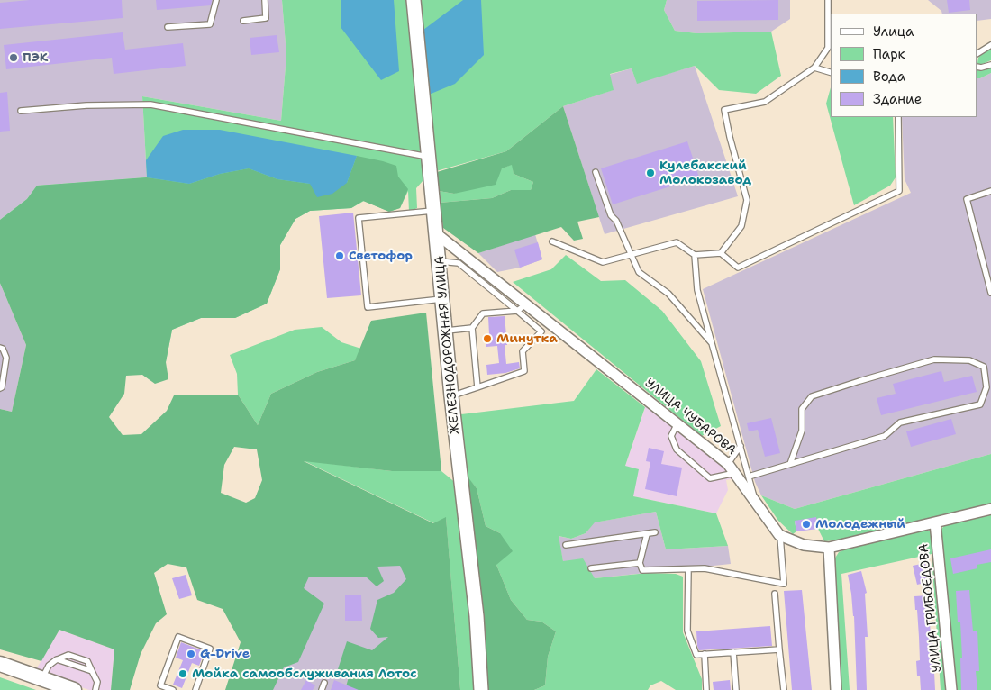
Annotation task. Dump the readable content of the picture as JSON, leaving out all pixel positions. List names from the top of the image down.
{
  "streets": {
    "street": ["ЖЕЛЕЗНОДОРОЖНАЯ УЛИЦА", "УЛИЦА ЧУБАРОВА", "УЛИЦА ГРИБОЕДОВА"]
  },
  "crossings": [
    ["ЖЕЛЕЗНОДОРОЖНАЯ УЛИЦА", "УЛИЦА ЧУБАРОВА"]
  ],
  "places": [
    "ПЭК",
    "Кулебакский Молокозавод",
    "Светофор",
    "Минутка",
    "Молодежный",
    "G-Drive",
    "Мойка самообслуживания Лотос"
  ],
  "legend": [
    "Улица",
    "Парк",
    "Вода",
    "Здание"
  ]
}
